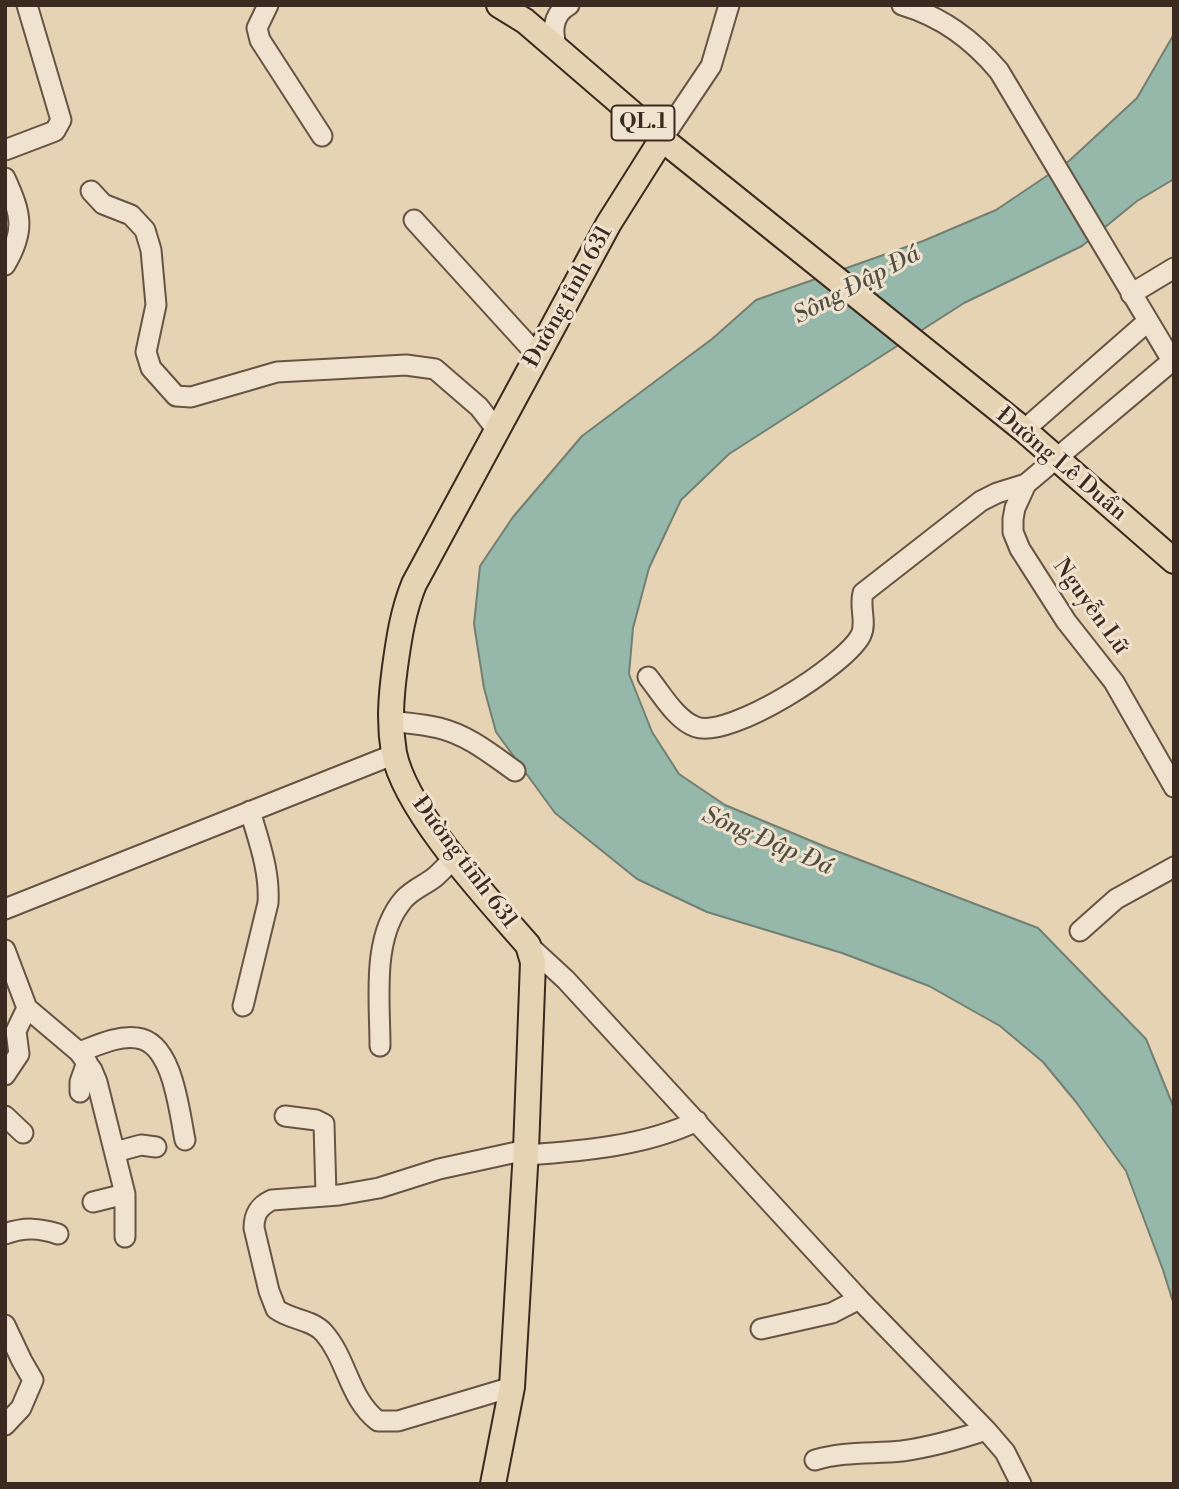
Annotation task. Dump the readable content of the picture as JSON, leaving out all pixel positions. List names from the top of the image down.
{
  "streets": {
    "main road": ["QL.1", "Đường tỉnh 631", "Đường Lê Duẩn"],
    "street": ["Nguyễn Lữ"]
  },
  "crossings": [
    ["QL.1", "Đường tỉnh 631"],
    ["QL.1", "Đường Lê Duẩn"],
    ["Đường tỉnh 631", "Đường Lê Duẩn"]
  ],
  "water": ["Sông Đập Đá"]
}
